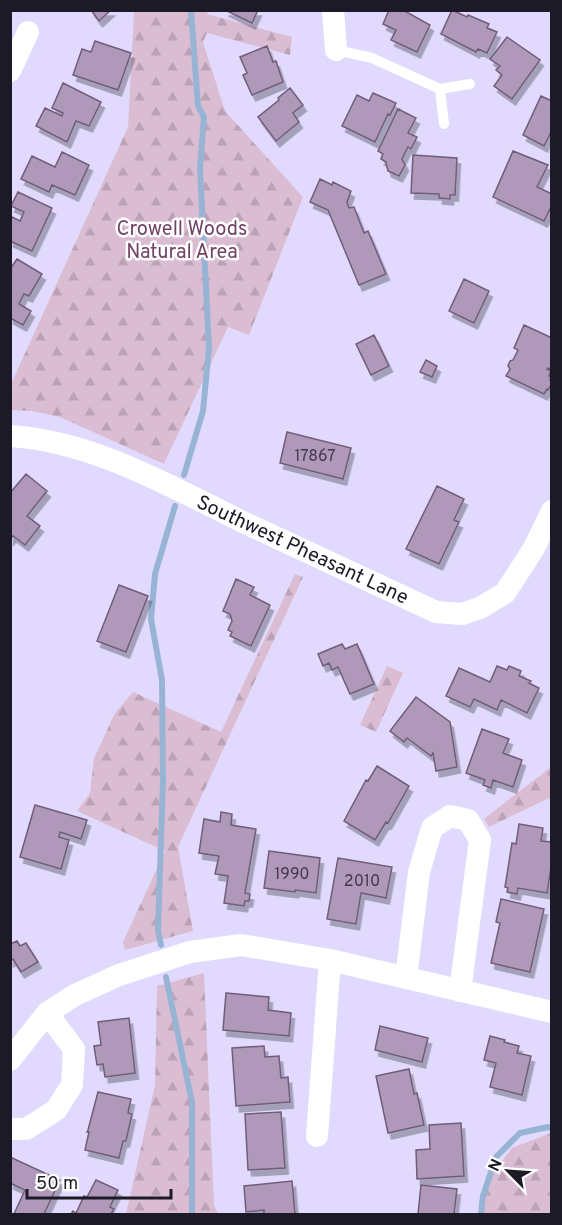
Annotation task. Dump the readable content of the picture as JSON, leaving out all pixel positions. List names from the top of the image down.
{
  "streets": {
    "street": ["Southwest Pheasant Lane"]
  },
  "parks": ["Crowell Woods Natural Area"],
  "house_numbers": ["17867", "1990", "2010"],
  "scale_bar": "50 m",
  "north": "top left"
}
